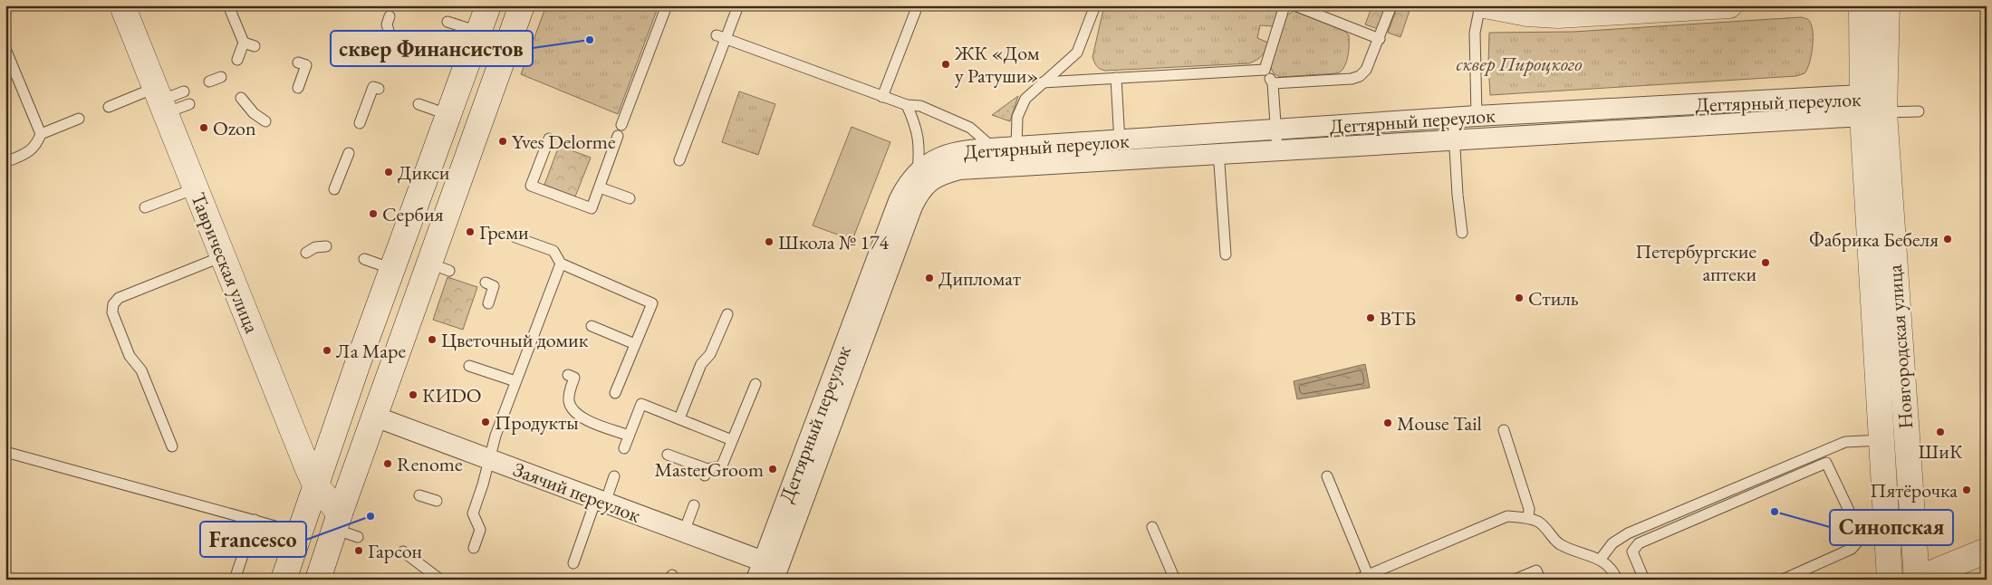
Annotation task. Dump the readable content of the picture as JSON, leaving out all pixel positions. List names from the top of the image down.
{
  "streets": {
    "street": [
      "Дегтярный переулок",
      "Таврическая улица",
      "Новгородская улица",
      "Заячий переулок"
    ]
  },
  "crossings": [
    ["Дегтярный переулок", "Новгородская улица"],
    ["Дегтярный переулок", "Заячий переулок"]
  ],
  "parks": ["сквер Пироцкого"],
  "places": [
    "сквер Финансистов",
    "ЖК «Дом у Ратуши»",
    "Ozon",
    "Yves Delorme",
    "Дикси",
    "Сербия",
    "Греми",
    "Фабрика Бебеля",
    "Школа № 174",
    "Петербургские аптеки",
    "Дипломат",
    "Стиль",
    "ВТБ",
    "Цветочный домик",
    "Ла Маре",
    "КИDO",
    "Продукты",
    "Mouse Tail",
    "ШиК",
    "Renome",
    "MasterGroom",
    "Пятёрочка",
    "Синопская",
    "Francesco",
    "Гарсон"
  ]
}
